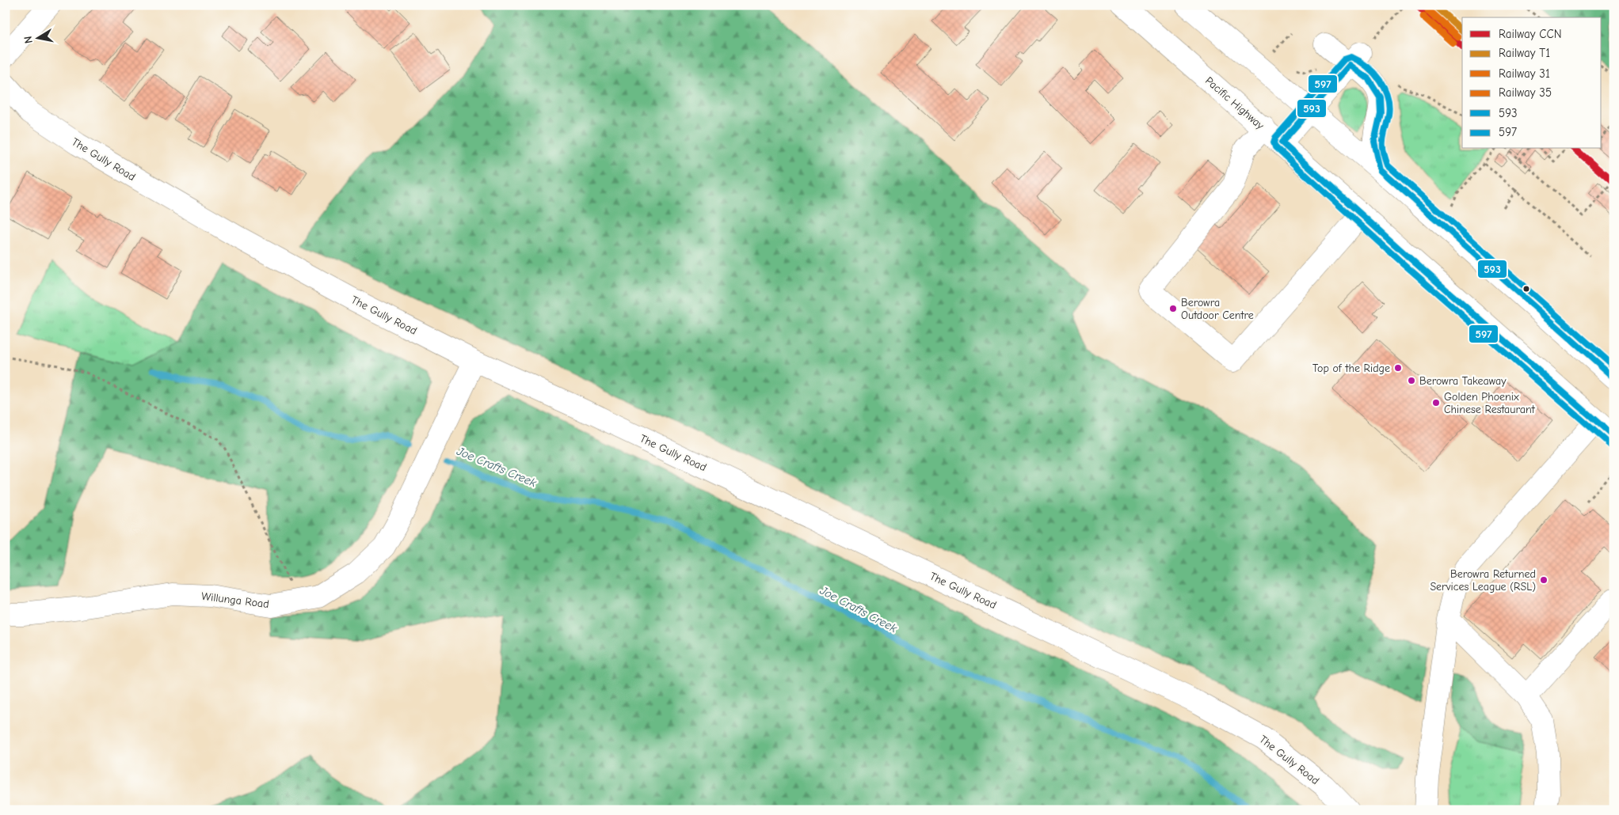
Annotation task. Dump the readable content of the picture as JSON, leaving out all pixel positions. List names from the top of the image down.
{
  "streets": {
    "street": ["Pacific Highway", "The Gully Road", "Willunga Road"]
  },
  "crossings": [
    ["The Gully Road", "Willunga Road"]
  ],
  "water": ["Joe Crafts Creek"],
  "places": [
    "Berowra Outdoor Centre",
    "Top of the Ridge",
    "Berowra Takeaway",
    "Golden Phoenix Chinese Restaurant",
    "Berowra Returned Services League (RSL)"
  ],
  "lines": [
    "rail line CCN",
    "rail line T1",
    "rail line 31",
    "rail line 35",
    "transit line 597",
    "transit line 593"
  ],
  "legend": [
    "Railway CCN",
    "Railway T1",
    "Railway 31",
    "Railway 35",
    "593",
    "597"
  ],
  "north": "left"
}
